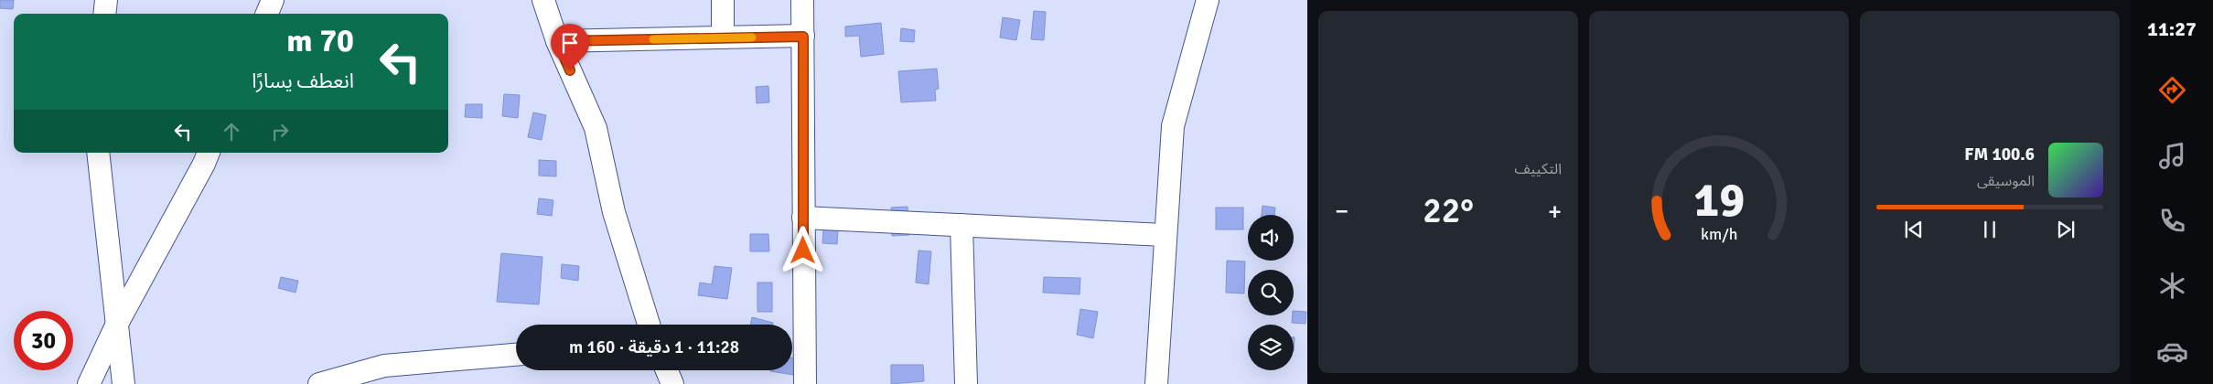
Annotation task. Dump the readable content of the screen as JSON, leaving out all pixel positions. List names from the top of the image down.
{
  "page": {
    "tabs": "11:27",
    "tile": "التكييف",
    "turn": ["70 m", "انعطف يسارًا"],
    "song": ["100.6 FM", "الموسيقى"],
    "heat": ["−", "22°", "+"],
    "limit": "30",
    "trip": "11:28 · 1 دقيقة · 160 m",
    "gauge": ["19", "km/h"]
  }
}
